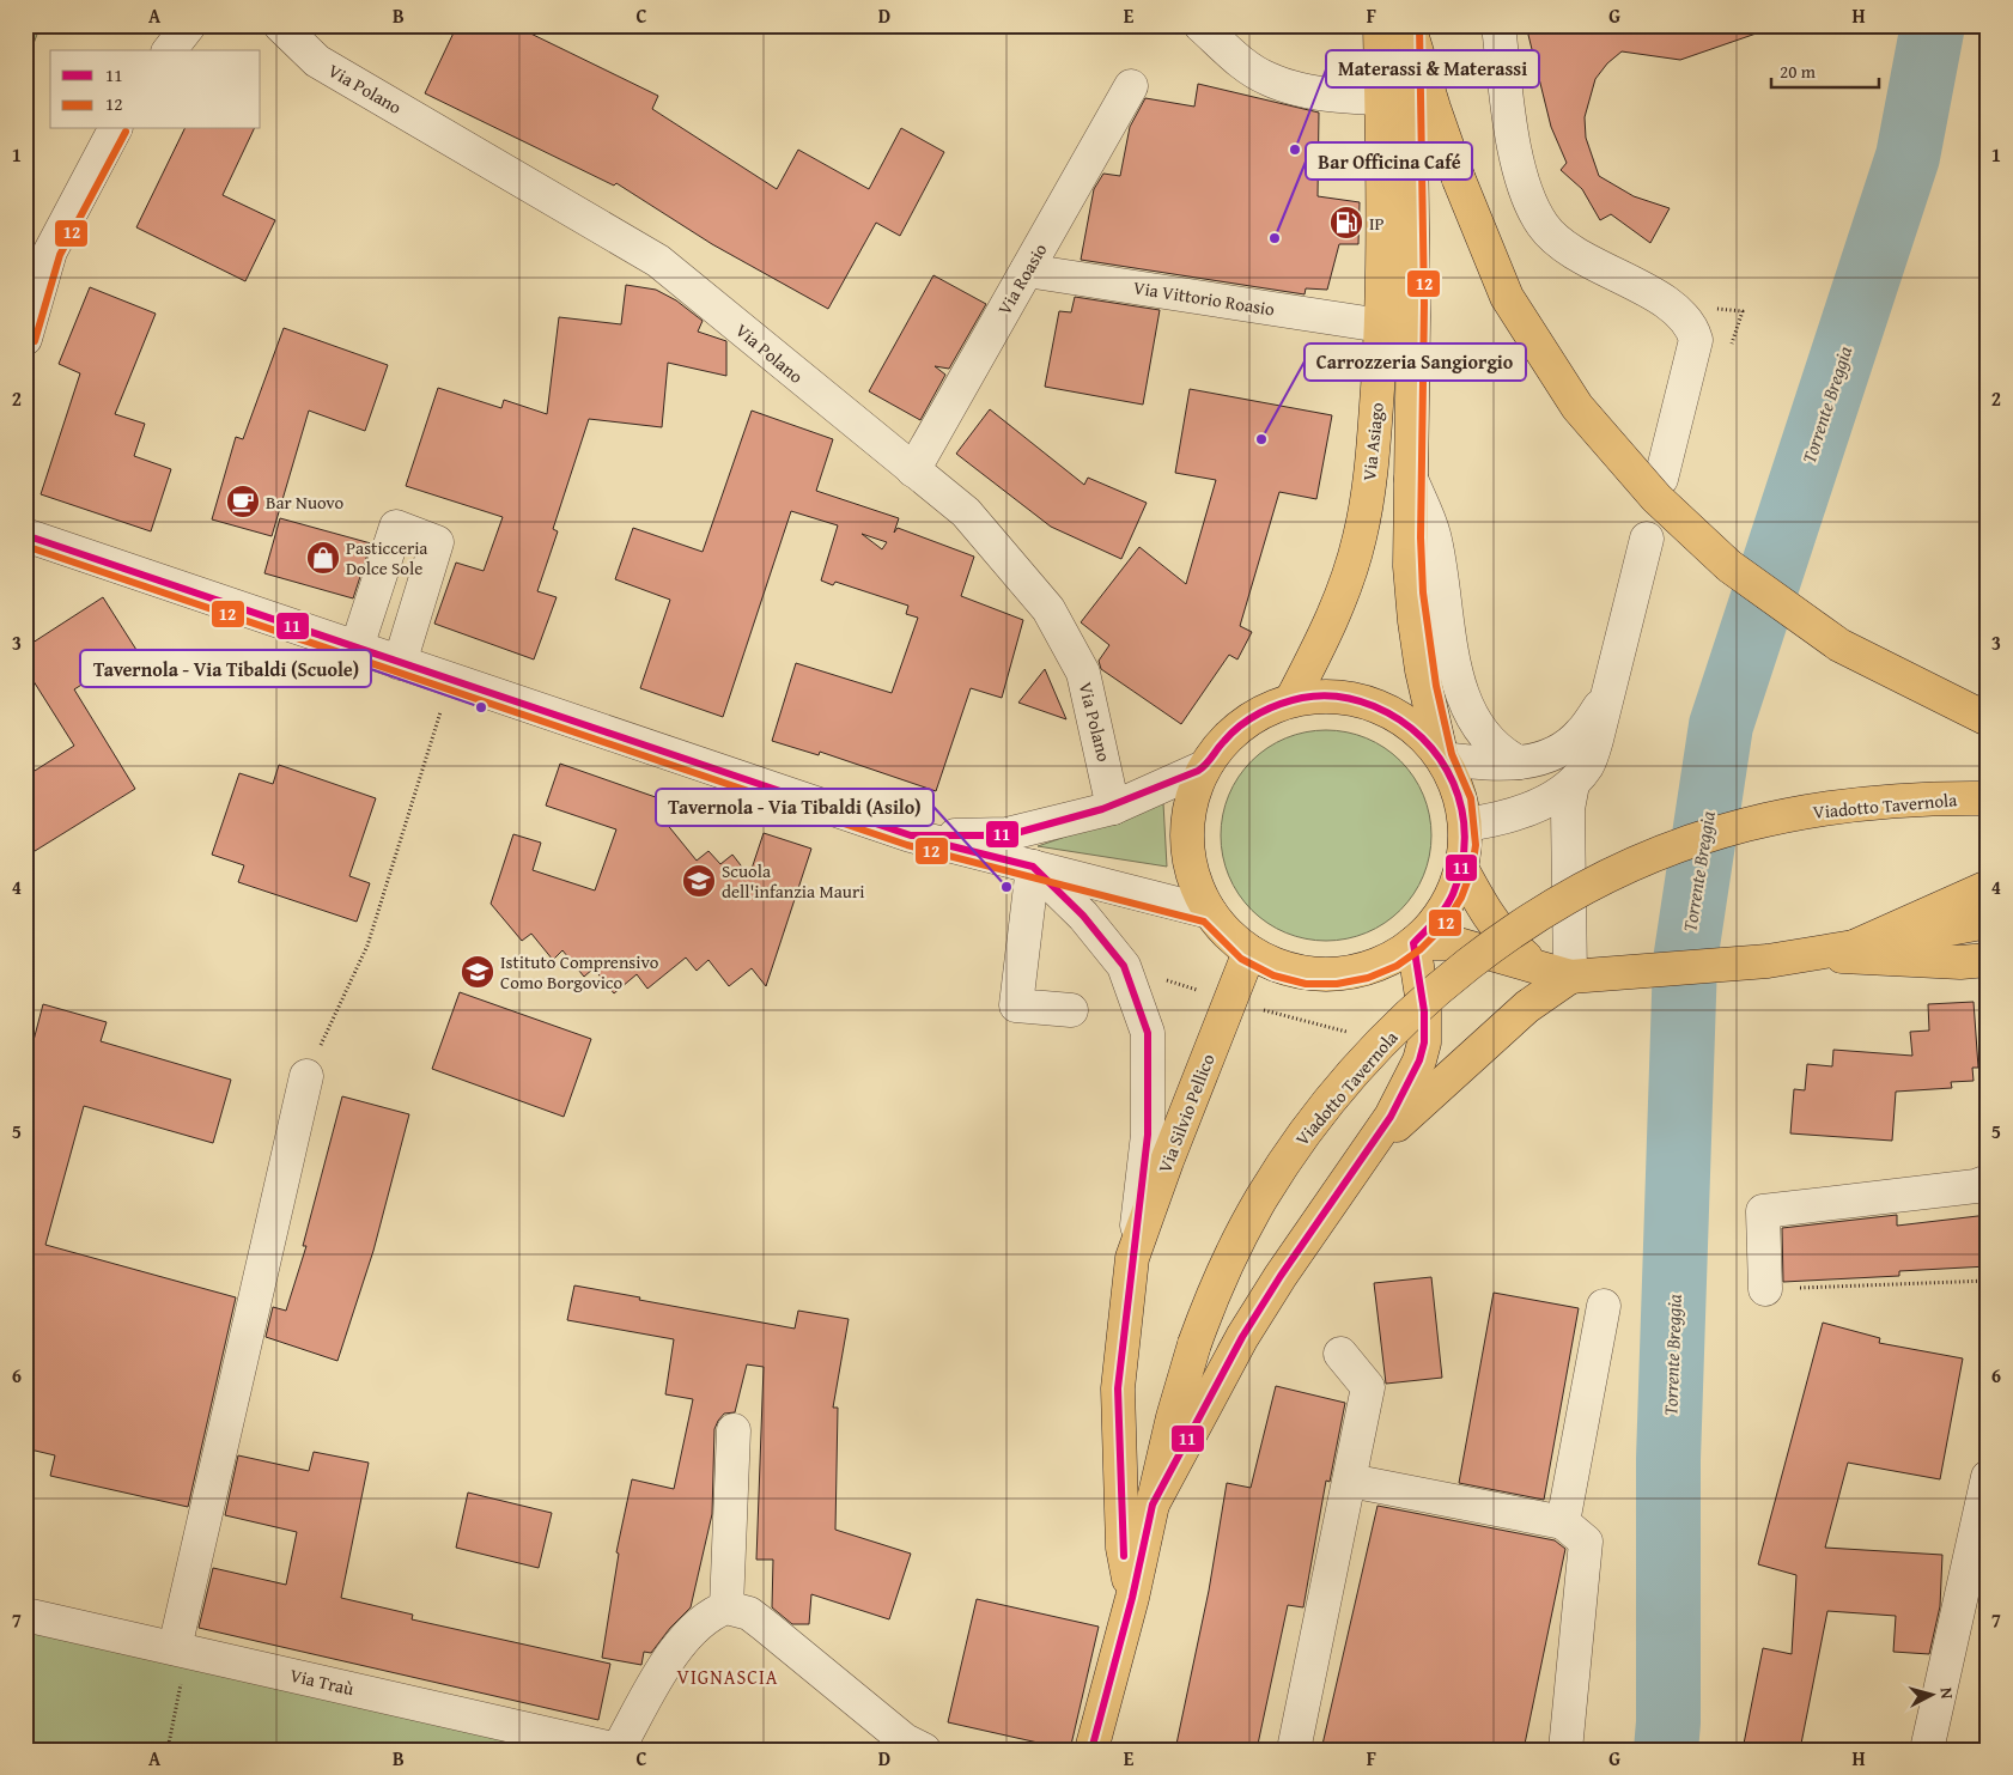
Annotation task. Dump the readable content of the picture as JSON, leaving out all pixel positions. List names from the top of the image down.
{
  "streets": {
    "main road": ["Via Asiago", "Viadotto Tavernola", "Via Silvio Pellico"],
    "street": [
      "Via Polano",
      "Via Roasio",
      "Via Vittorio Roasio",
      "Via Traù"
    ]
  },
  "crossings": [
    ["Via Polano", "Via Roasio"],
    ["Via Roasio", "Via Vittorio Roasio"],
    ["Via Vittorio Roasio", "Via Asiago"],
    ["Viadotto Tavernola", "Via Silvio Pellico"]
  ],
  "districts": ["VIGNASCIA"],
  "water": ["Torrente Breggia"],
  "places": {
    "other": [
      "Materassi & Materassi",
      "Bar Officina Café",
      "Carrozzeria Sangiorgio",
      "Tavernola - Via Tibaldi (Scuole)",
      "Tavernola - Via Tibaldi (Asilo)"
    ],
    "fuel station": ["IP"],
    "cafe": ["Bar Nuovo"],
    "shop": ["Pasticceria Dolce Sole"],
    "school or university": ["Scuola dell'infanzia Mauri", "Istituto Comprensivo Como Borgovico"]
  },
  "lines": ["transit line 12", "transit line 11"],
  "legend": ["11", "12"],
  "scale_bar": "20 m",
  "north": "right",
  "grid": {
    "columns": [
      "A",
      "B",
      "C",
      "D",
      "E",
      "F",
      "G",
      "H"
    ],
    "rows": [
      "1",
      "2",
      "3",
      "4",
      "5",
      "6",
      "7"
    ]
  }
}
